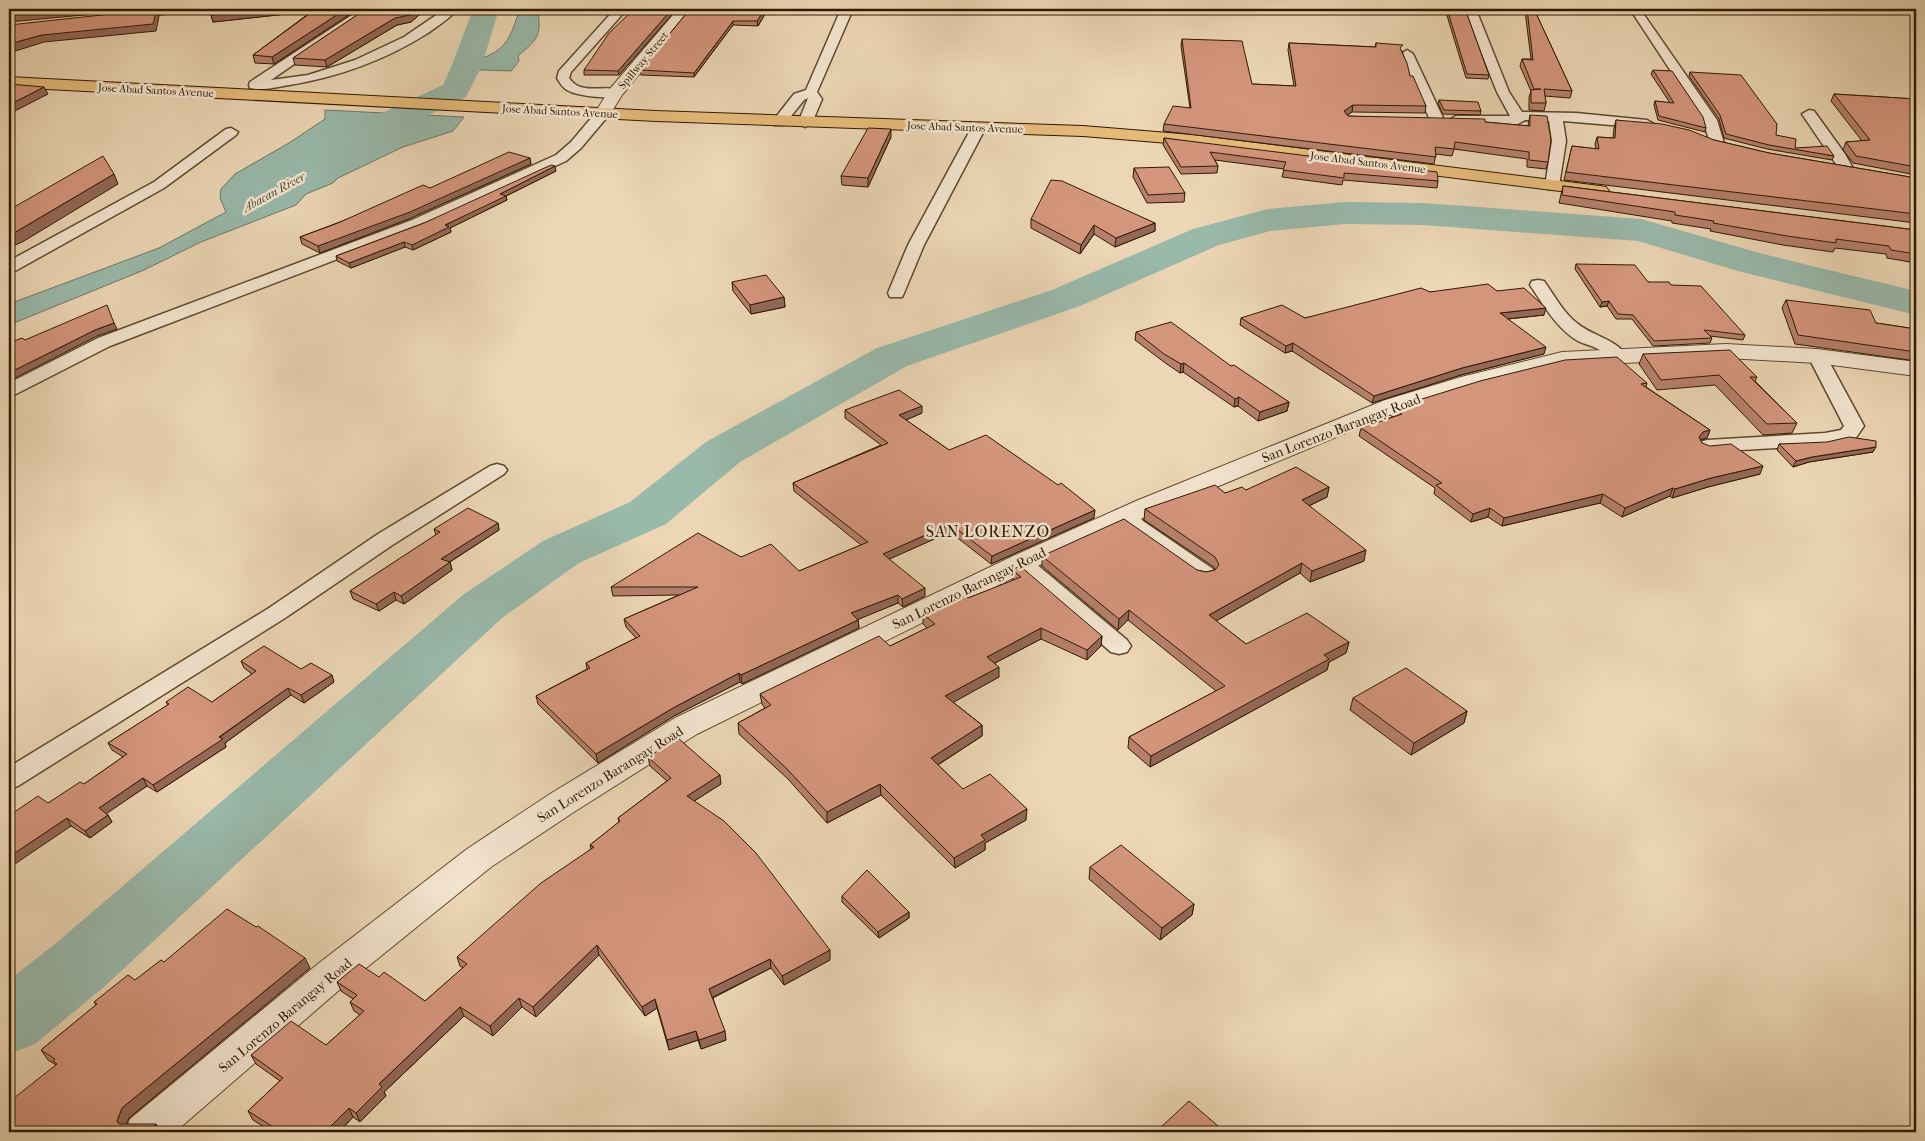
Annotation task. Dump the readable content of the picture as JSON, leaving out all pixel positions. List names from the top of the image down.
{
  "streets": {
    "highway": ["Jose Abad Santos Avenue"],
    "street": ["Spillway Street", "San Lorenzo Barangay Road"]
  },
  "crossings": [
    ["Spillway Street", "Jose Abad Santos Avenue"]
  ],
  "districts": ["SAN LORENZO"],
  "water": ["Abacan River"]
}
